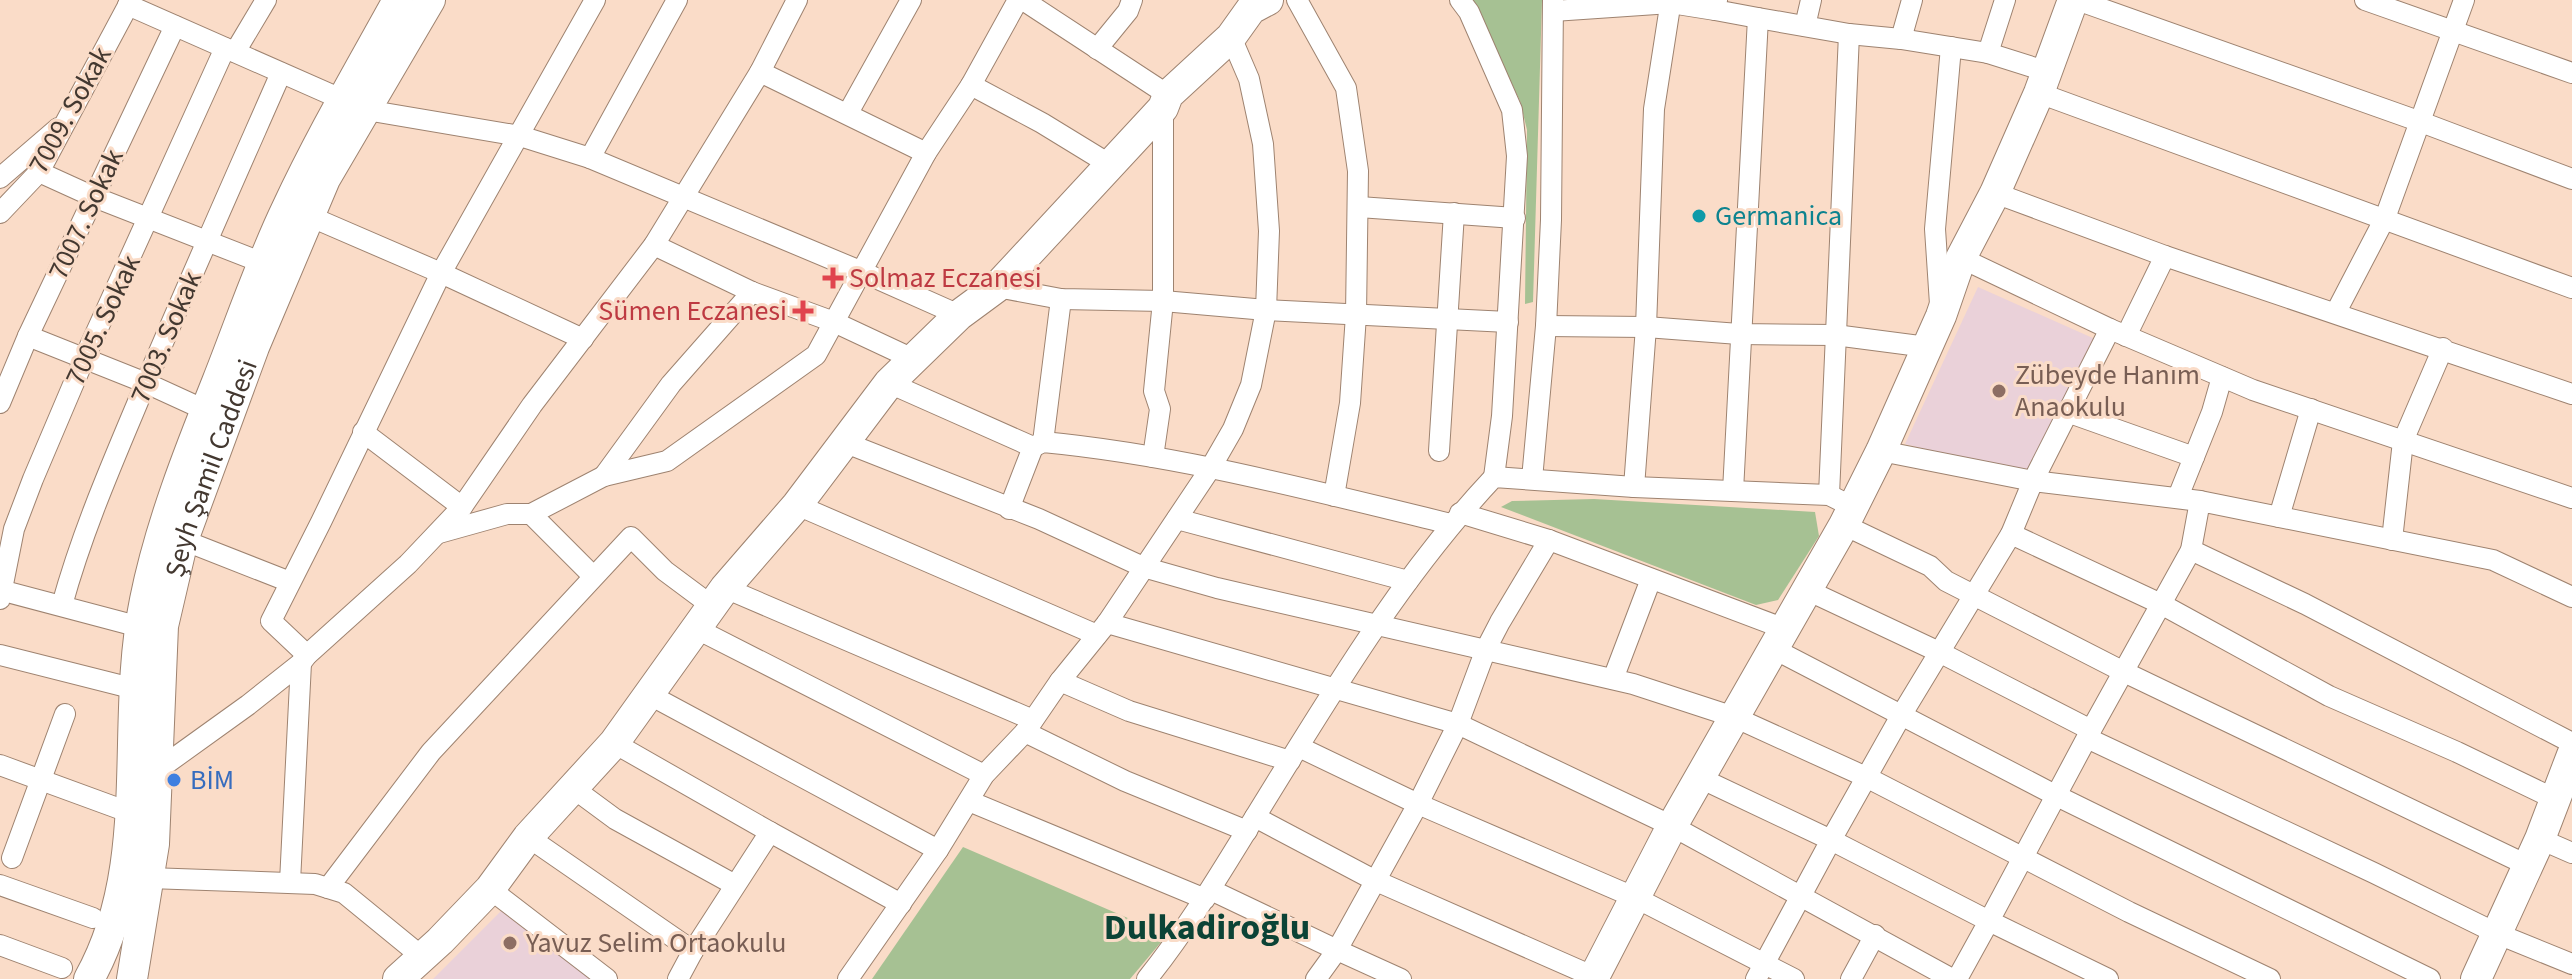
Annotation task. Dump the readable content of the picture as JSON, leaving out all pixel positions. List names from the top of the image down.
{
  "streets": {
    "main road": ["Şeyh Şamil Caddesi"],
    "street": [
      "7009. Sokak",
      "7007. Sokak",
      "7005. Sokak",
      "7003. Sokak"
    ]
  },
  "districts": ["Dulkadiroğlu"],
  "places": {
    "other": [
      "Germanica",
      "Zübeyde Hanım Anaokulu",
      "BİM",
      "Yavuz Selim Ortaokulu"
    ],
    "health": ["Solmaz Eczanesi", "Sümen Eczanesi"]
  }
}
